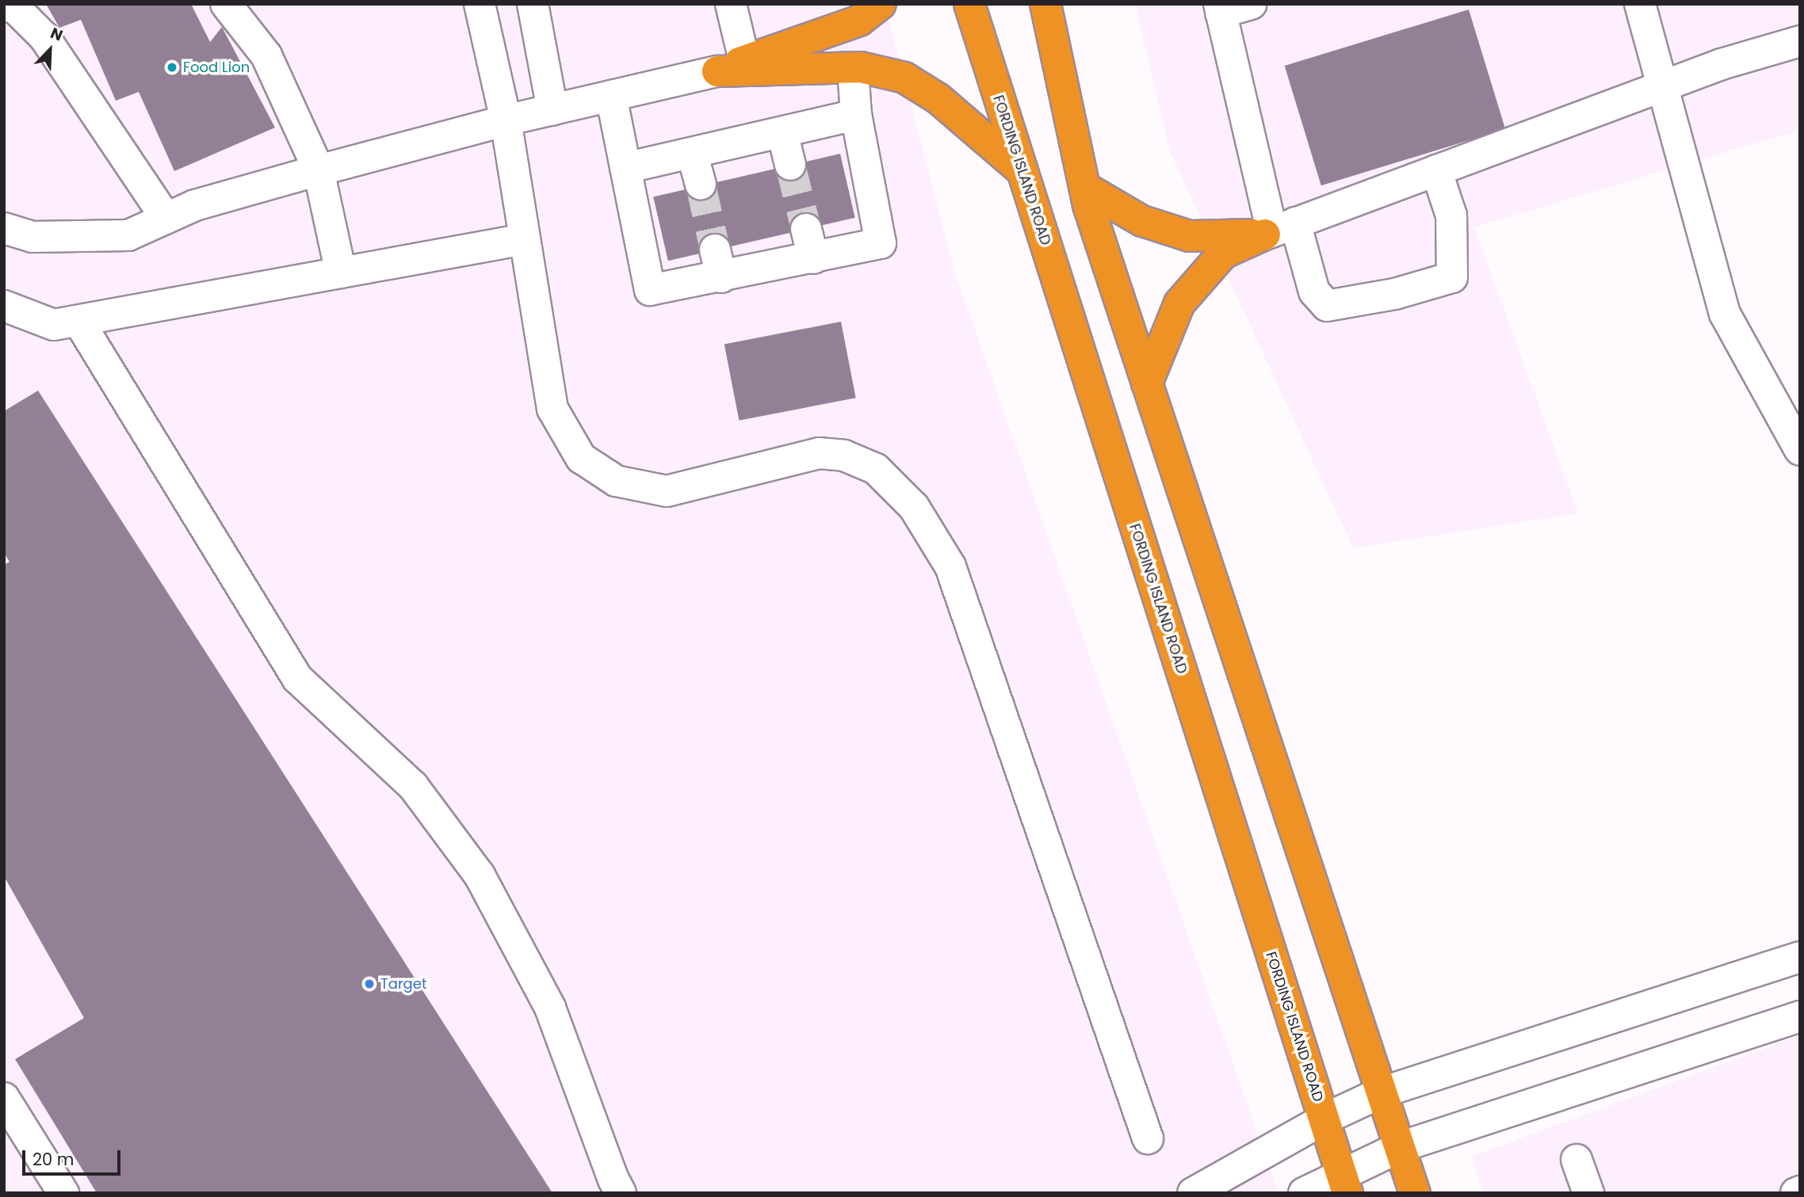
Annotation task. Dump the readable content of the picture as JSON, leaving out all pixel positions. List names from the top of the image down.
{
  "streets": {
    "highway": ["FORDING ISLAND ROAD"]
  },
  "places": ["Food Lion", "Target"],
  "scale_bar": "20 m",
  "north": "top right"
}
